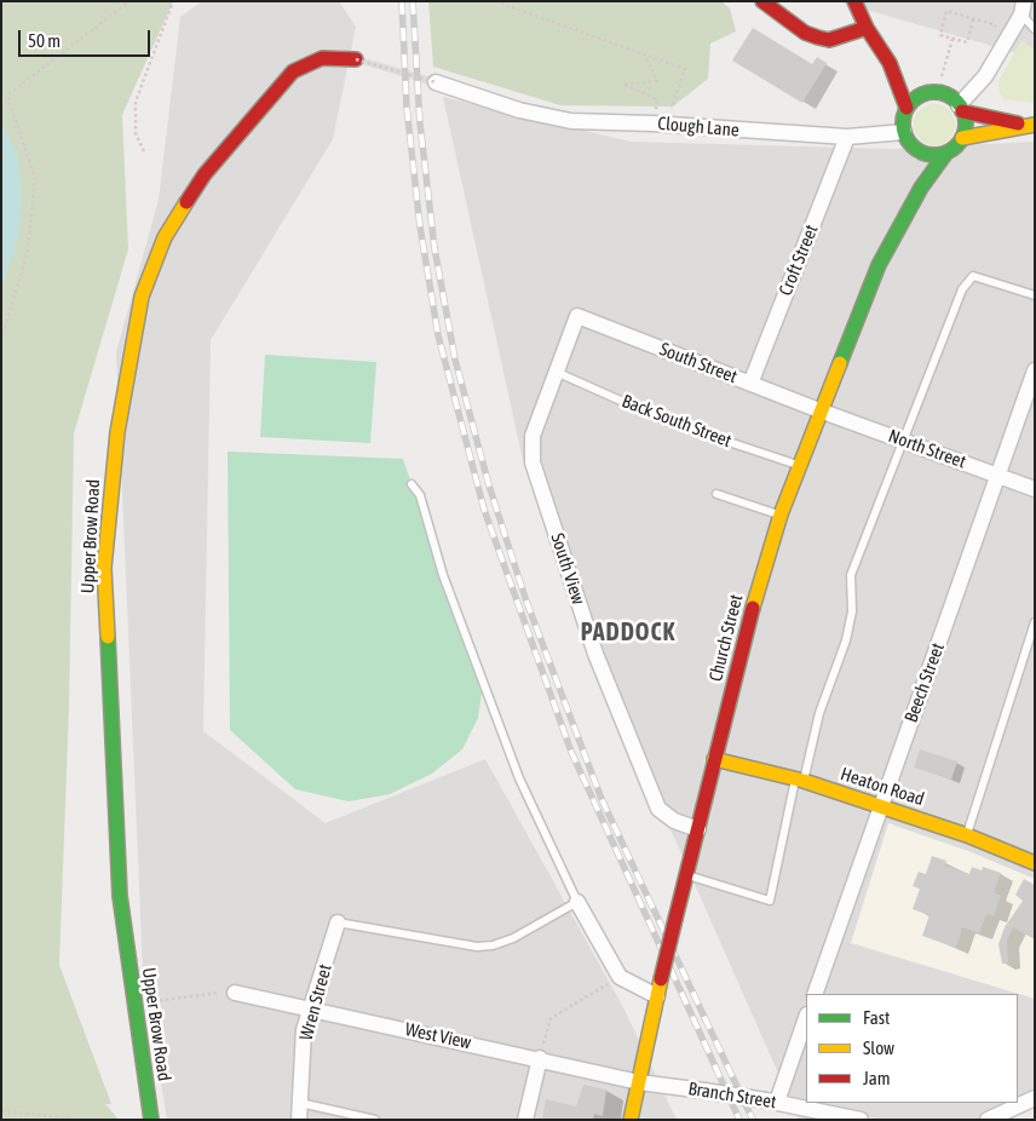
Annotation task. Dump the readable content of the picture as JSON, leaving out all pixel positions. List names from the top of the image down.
{
  "streets": {
    "street": [
      "Clough Lane",
      "Croft Street",
      "South Street",
      "North Street",
      "Upper Brow Road",
      "South View",
      "Church Street",
      "Beech Street",
      "Heaton Road",
      "Wren Street",
      "West View",
      "Branch Street"
    ],
    "lane": ["Back South Street"]
  },
  "crossings": [
    ["Clough Lane", "Croft Street"],
    ["Clough Lane", "Church Street"],
    ["Croft Street", "South Street"],
    ["South Street", "North Street"],
    ["South Street", "South View"],
    ["South Street", "Church Street"],
    ["Back South Street", "South View"],
    ["Back South Street", "Church Street"],
    ["North Street", "Church Street"],
    ["North Street", "Beech Street"],
    ["South View", "Church Street"],
    ["Church Street", "Heaton Road"],
    ["Church Street", "West View"],
    ["Church Street", "Branch Street"],
    ["Beech Street", "Heaton Road"],
    ["Wren Street", "West View"],
    ["West View", "Branch Street"]
  ],
  "districts": ["PADDOCK"],
  "legend": ["Fast", "Slow", "Jam"],
  "scale_bar": "50 m"
}
